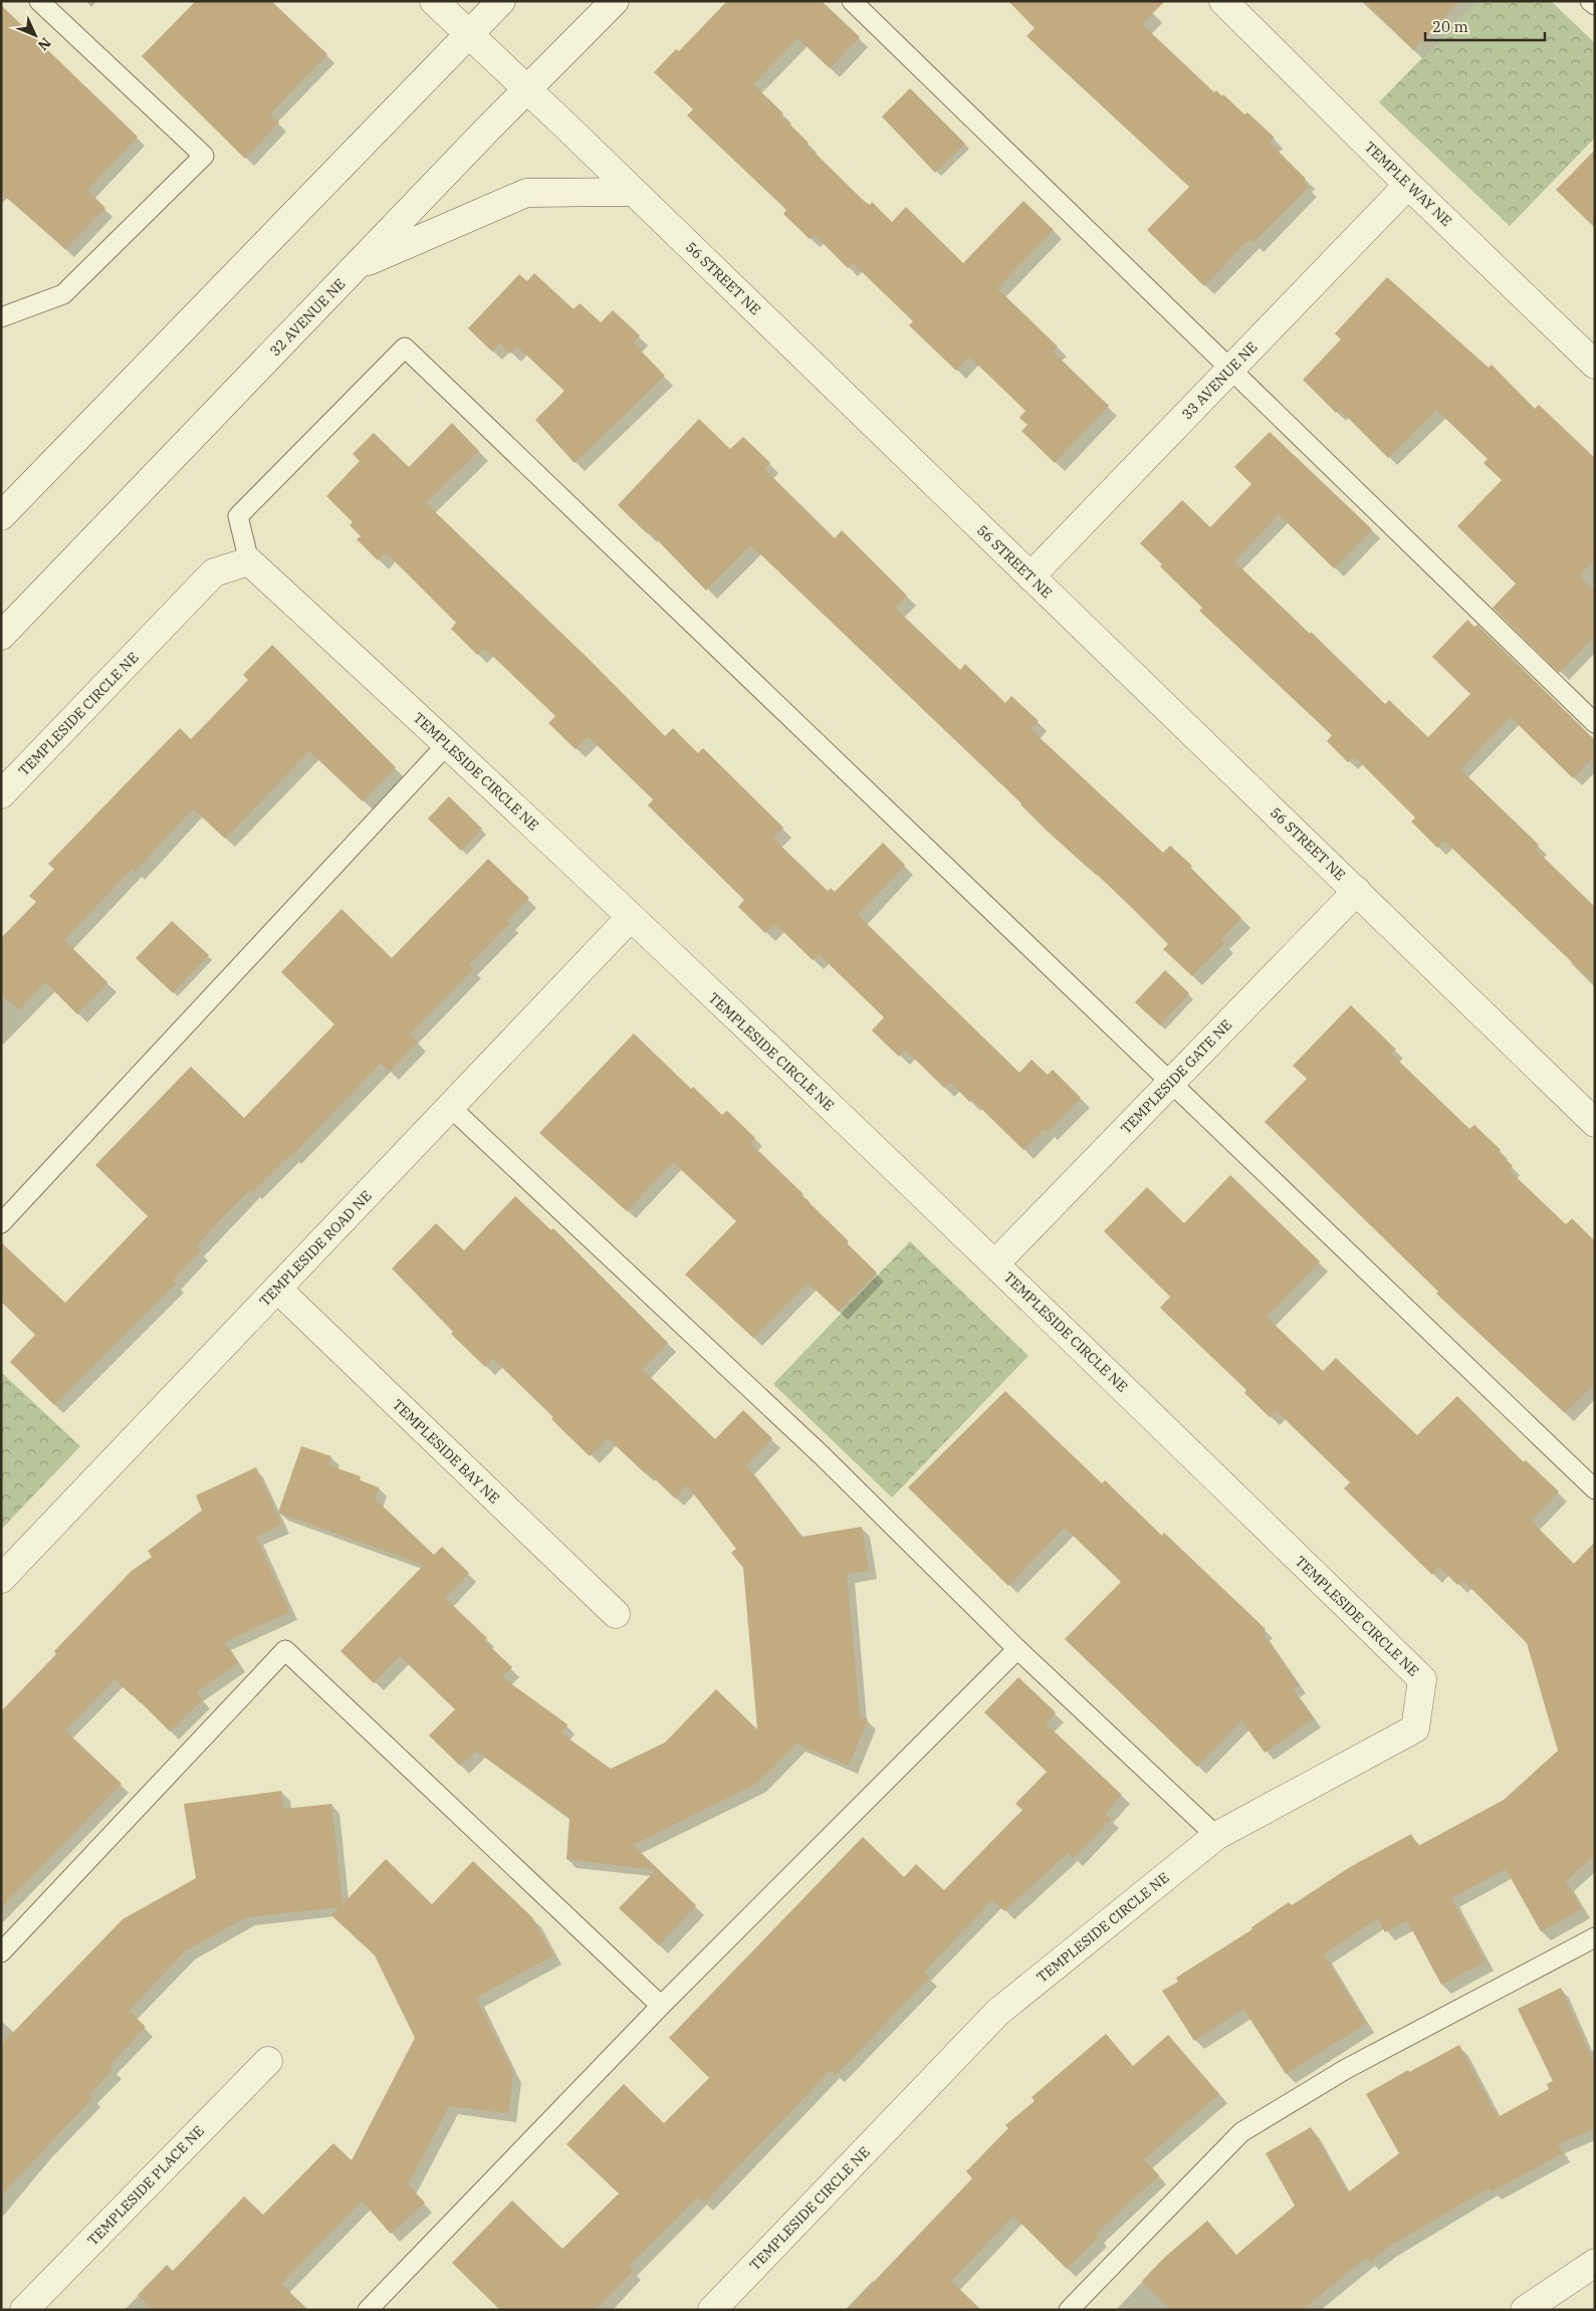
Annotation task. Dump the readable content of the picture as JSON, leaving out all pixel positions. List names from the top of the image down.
{
  "streets": {
    "street": [
      "TEMPLE WAY NE",
      "56 STREET NE",
      "32 AVENUE NE",
      "33 AVENUE NE",
      "TEMPLESIDE CIRCLE NE",
      "TEMPLESIDE GATE NE",
      "TEMPLESIDE ROAD NE",
      "TEMPLESIDE BAY NE",
      "TEMPLESIDE PLACE NE"
    ]
  },
  "crossings": [
    ["TEMPLE WAY NE", "33 AVENUE NE"],
    ["56 STREET NE", "32 AVENUE NE"],
    ["56 STREET NE", "33 AVENUE NE"],
    ["56 STREET NE", "TEMPLESIDE GATE NE"],
    ["TEMPLESIDE CIRCLE NE", "TEMPLESIDE GATE NE"],
    ["TEMPLESIDE CIRCLE NE", "TEMPLESIDE ROAD NE"],
    ["TEMPLESIDE ROAD NE", "TEMPLESIDE BAY NE"]
  ],
  "scale_bar": "20 m",
  "north": "bottom right"
}
